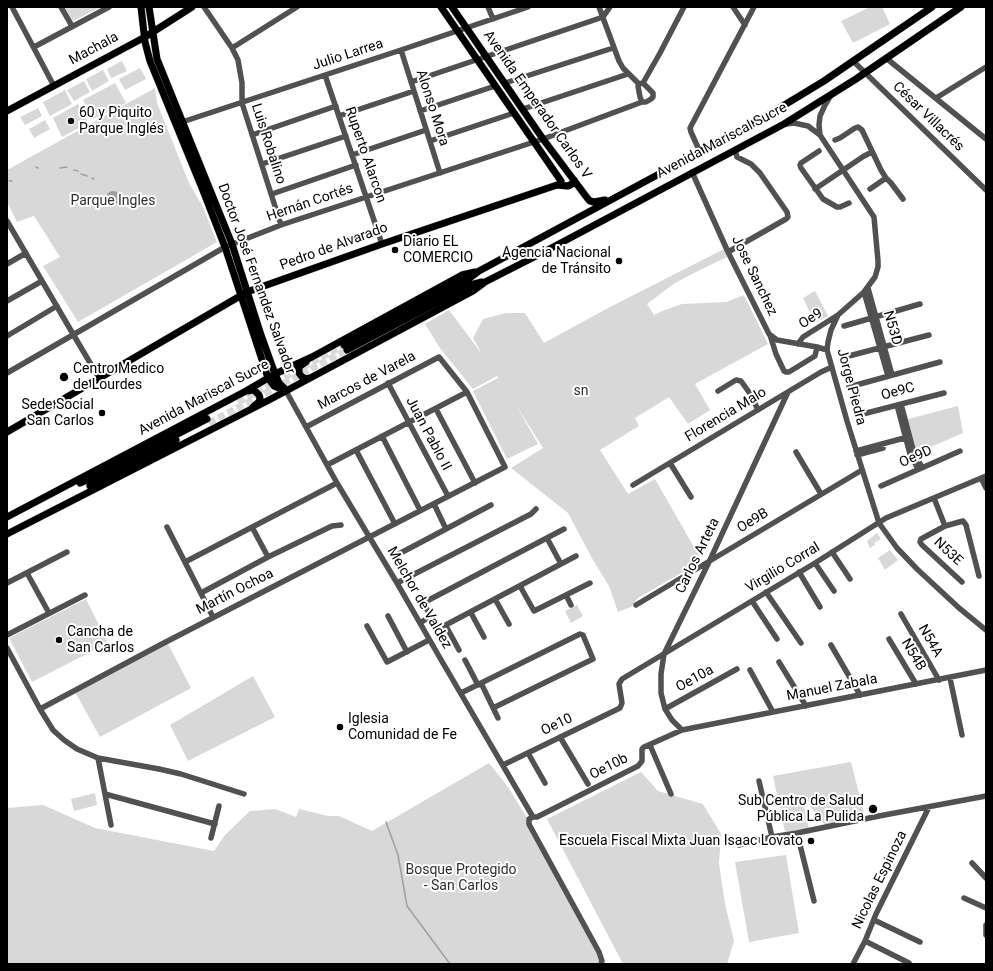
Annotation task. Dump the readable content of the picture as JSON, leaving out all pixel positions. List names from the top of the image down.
{
  "streets": {
    "main road": [
      "Machala",
      "Avenida Emperador Carlos V",
      "Avenida Mariscal Sucre",
      "Pedro de Alvarado",
      "Doctor José Fernandez Salvador"
    ],
    "street": [
      "Julio Larrea",
      "Alonso Mora",
      "César Villacrés",
      "Luis Robalino",
      "Ruperto Alarcon",
      "Hernán Cortés",
      "Jose Sanchez",
      "Oe9",
      "N53D",
      "Marcos de Varela",
      "Jorge Piedra",
      "Oe9C",
      "Florencia Malo",
      "Juan Pablo II",
      "Oe9D",
      "Oe9B",
      "N53E",
      "Carlos Arteta",
      "Virgilio Corral",
      "Martín Ochoa",
      "Melchor de Valdez",
      "N54A",
      "N54B",
      "Oe10a",
      "Manuel Zabala",
      "Oe10",
      "Oe10b",
      "Nicolas Espinoza"
    ]
  },
  "crossings": [
    ["Machala", "Doctor José Fernandez Salvador"],
    ["Julio Larrea", "Avenida Emperador Carlos V"],
    ["Julio Larrea", "Alonso Mora"],
    ["Julio Larrea", "Luis Robalino"],
    ["Julio Larrea", "Ruperto Alarcon"],
    ["Julio Larrea", "Doctor José Fernandez Salvador"],
    ["Avenida Emperador Carlos V", "Avenida Mariscal Sucre"],
    ["Avenida Emperador Carlos V", "Hernán Cortés"],
    ["Avenida Emperador Carlos V", "Pedro de Alvarado"],
    ["Alonso Mora", "Hernán Cortés"],
    ["César Villacrés", "Avenida Mariscal Sucre"],
    ["Avenida Mariscal Sucre", "Jose Sanchez"],
    ["Avenida Mariscal Sucre", "Doctor José Fernandez Salvador"],
    ["Avenida Mariscal Sucre", "Jorge Piedra"],
    ["Avenida Mariscal Sucre", "Melchor de Valdez"],
    ["Luis Robalino", "Hernán Cortés"],
    ["Ruperto Alarcon", "Hernán Cortés"],
    ["Ruperto Alarcon", "Pedro de Alvarado"],
    ["Hernán Cortés", "Doctor José Fernandez Salvador"],
    ["Pedro de Alvarado", "Doctor José Fernandez Salvador"],
    ["Jose Sanchez", "Oe9"],
    ["Jose Sanchez", "Jorge Piedra"],
    ["Doctor José Fernandez Salvador", "Melchor de Valdez"],
    ["Oe9", "Jorge Piedra"],
    ["N53D", "Jorge Piedra"],
    ["Marcos de Varela", "Juan Pablo II"],
    ["Marcos de Varela", "Martín Ochoa"],
    ["Marcos de Varela", "Melchor de Valdez"],
    ["Jorge Piedra", "Florencia Malo"],
    ["Jorge Piedra", "Oe9B"],
    ["Jorge Piedra", "Virgilio Corral"],
    ["Florencia Malo", "Carlos Arteta"],
    ["Juan Pablo II", "Martín Ochoa"],
    ["Oe9B", "Carlos Arteta"],
    ["Carlos Arteta", "Virgilio Corral"],
    ["Carlos Arteta", "Oe10a"],
    ["Carlos Arteta", "Manuel Zabala"],
    ["Virgilio Corral", "Oe10"],
    ["Martín Ochoa", "Melchor de Valdez"],
    ["Melchor de Valdez", "Oe10"],
    ["Melchor de Valdez", "Oe10b"],
    ["N54A", "Manuel Zabala"],
    ["N54B", "Manuel Zabala"]
  ],
  "parks": ["Parque Ingles", "sn", "Bosque Protegido - San Carlos"],
  "places": [
    "60 y Piquito Parque Inglés",
    "Diario EL COMERCIO",
    "Agencia Nacional de Tránsito",
    "Centro Medico de Lourdes",
    "Sede Social San Carlos",
    "Cancha de San Carlos",
    "Iglesia Comunidad de Fe",
    "Sub Centro de Salud Pública La Pulida",
    "Escuela Fiscal Mixta Juan Isaac Lovato"
  ]
}
